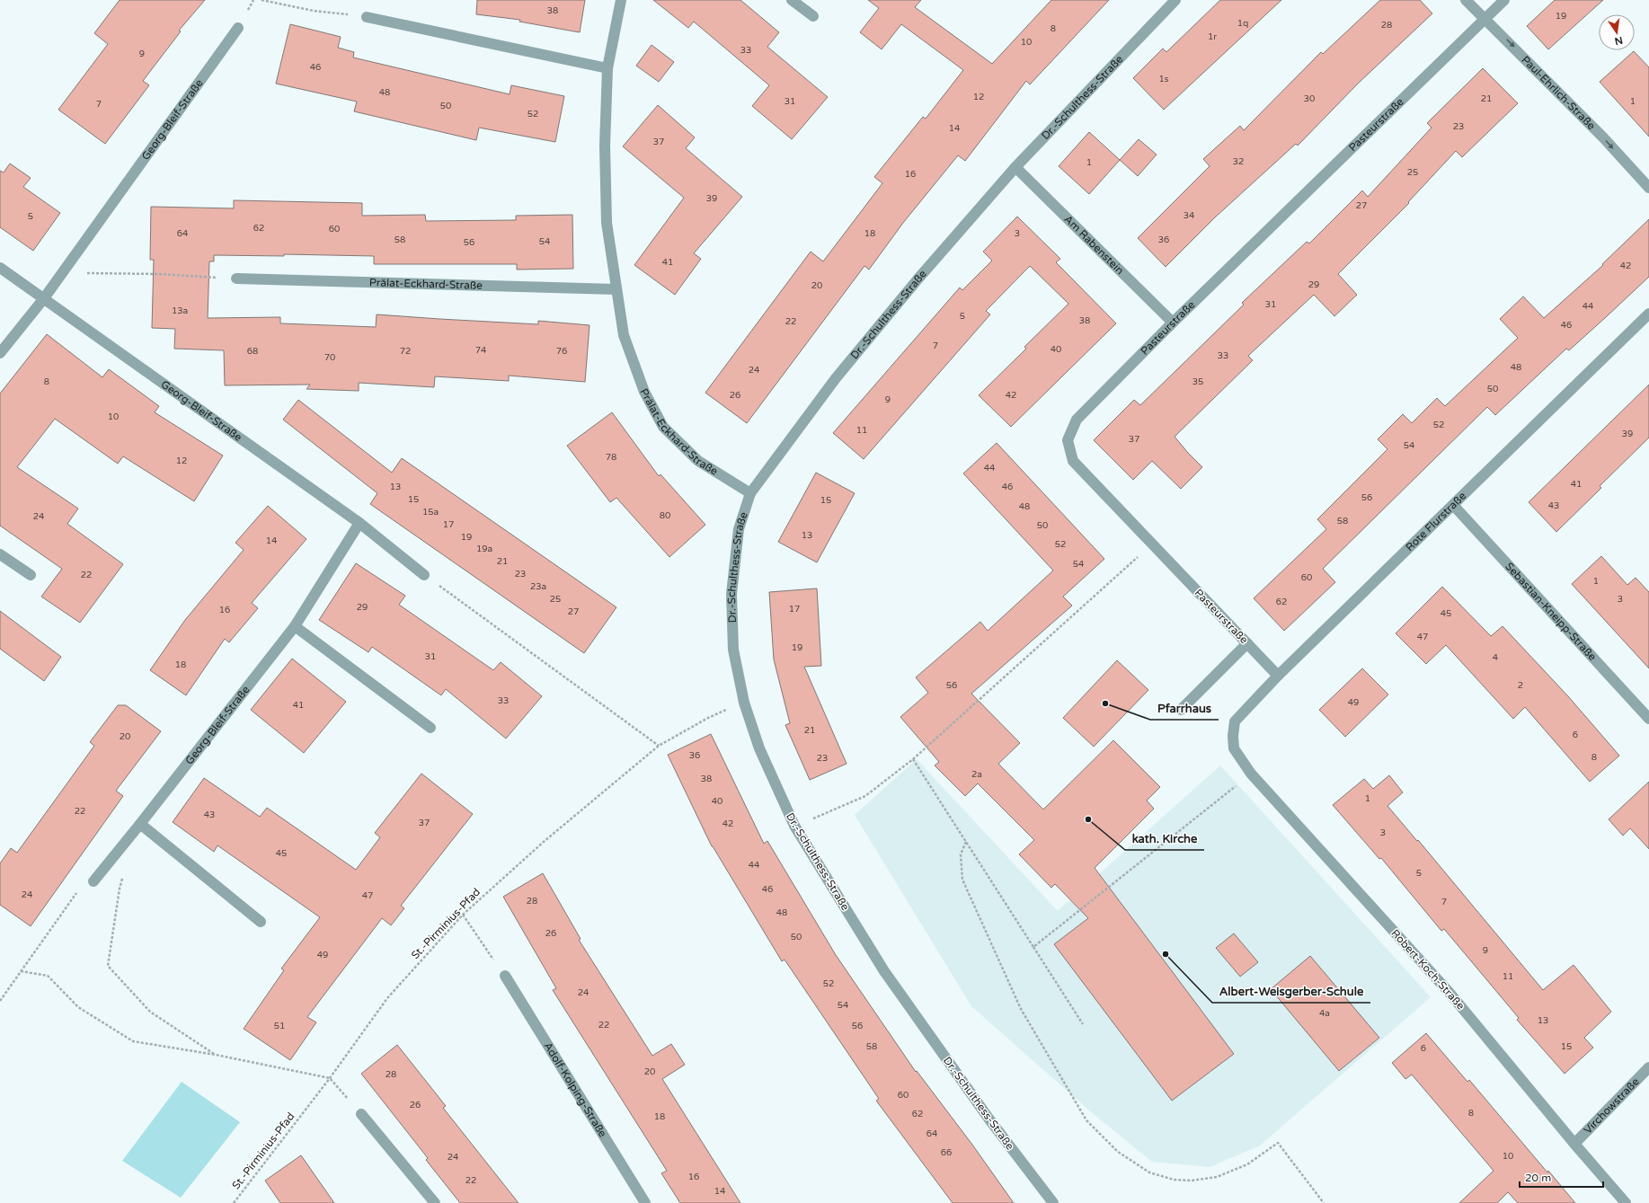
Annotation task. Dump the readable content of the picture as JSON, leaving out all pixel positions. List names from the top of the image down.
{
  "streets": {
    "street": [
      "Paul-Ehrlich-Straße",
      "Dr.-Schulthess-Straße",
      "Georg-Bleif-Straße",
      "Pasteurstraße",
      "Am Rabenstein",
      "Prälat-Eckhard-Straße",
      "Rote Flurstraße",
      "Sebastian-Kneipp-Straße",
      "Robert-Koch-Straße",
      "Adolf-Kolping-Straße",
      "Virchowstraße"
    ],
    "path": ["St.-Pirminius-Pfad"]
  },
  "crossings": [
    ["Paul-Ehrlich-Straße", "Pasteurstraße"],
    ["Dr.-Schulthess-Straße", "Am Rabenstein"],
    ["Dr.-Schulthess-Straße", "Prälat-Eckhard-Straße"],
    ["Dr.-Schulthess-Straße", "St.-Pirminius-Pfad"],
    ["Pasteurstraße", "Am Rabenstein"],
    ["Pasteurstraße", "Rote Flurstraße"],
    ["Rote Flurstraße", "Sebastian-Kneipp-Straße"],
    ["Rote Flurstraße", "Robert-Koch-Straße"],
    ["Robert-Koch-Straße", "Virchowstraße"]
  ],
  "one_way": ["Paul-Ehrlich-Straße"],
  "places": ["Pfarrhaus", "kath. Kirche", "Albert-Weisgerber-Schule"],
  "house_numbers": [
    "38",
    "19",
    "1q",
    "28",
    "8",
    "1r",
    "10",
    "33",
    "9",
    "46",
    "1s",
    "48",
    "12",
    "30",
    "21",
    "31",
    "1",
    "7",
    "50",
    "52",
    "23",
    "14",
    "37",
    "32",
    "1",
    "25",
    "16",
    "39",
    "27",
    "34",
    "5",
    "62",
    "60",
    "64",
    "18",
    "3",
    "58",
    "36",
    "54",
    "56",
    "41",
    "42",
    "29",
    "20",
    "31",
    "44",
    "13a",
    "5",
    "38",
    "22",
    "46",
    "7",
    "40",
    "74",
    "68",
    "72",
    "76",
    "33",
    "70",
    "48",
    "24",
    "8",
    "35",
    "50",
    "26",
    "42",
    "9",
    "10",
    "52",
    "11",
    "39",
    "37",
    "54",
    "78",
    "12",
    "44",
    "41",
    "13",
    "46",
    "56",
    "15",
    "15",
    "43",
    "48",
    "15a",
    "80",
    "24",
    "58",
    "17",
    "50",
    "13",
    "19",
    "14",
    "52",
    "19a",
    "21",
    "54",
    "23",
    "22",
    "60",
    "1",
    "23a",
    "25",
    "3",
    "62",
    "29",
    "17",
    "16",
    "27",
    "45",
    "47",
    "19",
    "31",
    "4",
    "18",
    "56",
    "2",
    "33",
    "49",
    "41",
    "21",
    "6",
    "20",
    "36",
    "8",
    "23",
    "2a",
    "38",
    "1",
    "40",
    "22",
    "43",
    "37",
    "42",
    "3",
    "45",
    "44",
    "5",
    "46",
    "24",
    "47",
    "28",
    "7",
    "48",
    "26",
    "50",
    "9",
    "49",
    "11",
    "52",
    "24",
    "54",
    "4a",
    "13",
    "22",
    "51",
    "56",
    "58",
    "15",
    "6",
    "20",
    "28",
    "60",
    "26",
    "8",
    "62",
    "18",
    "64",
    "66",
    "10",
    "24",
    "16",
    "22",
    "14"
  ],
  "scale_bar": "20 m",
  "north": "bottom"
}
